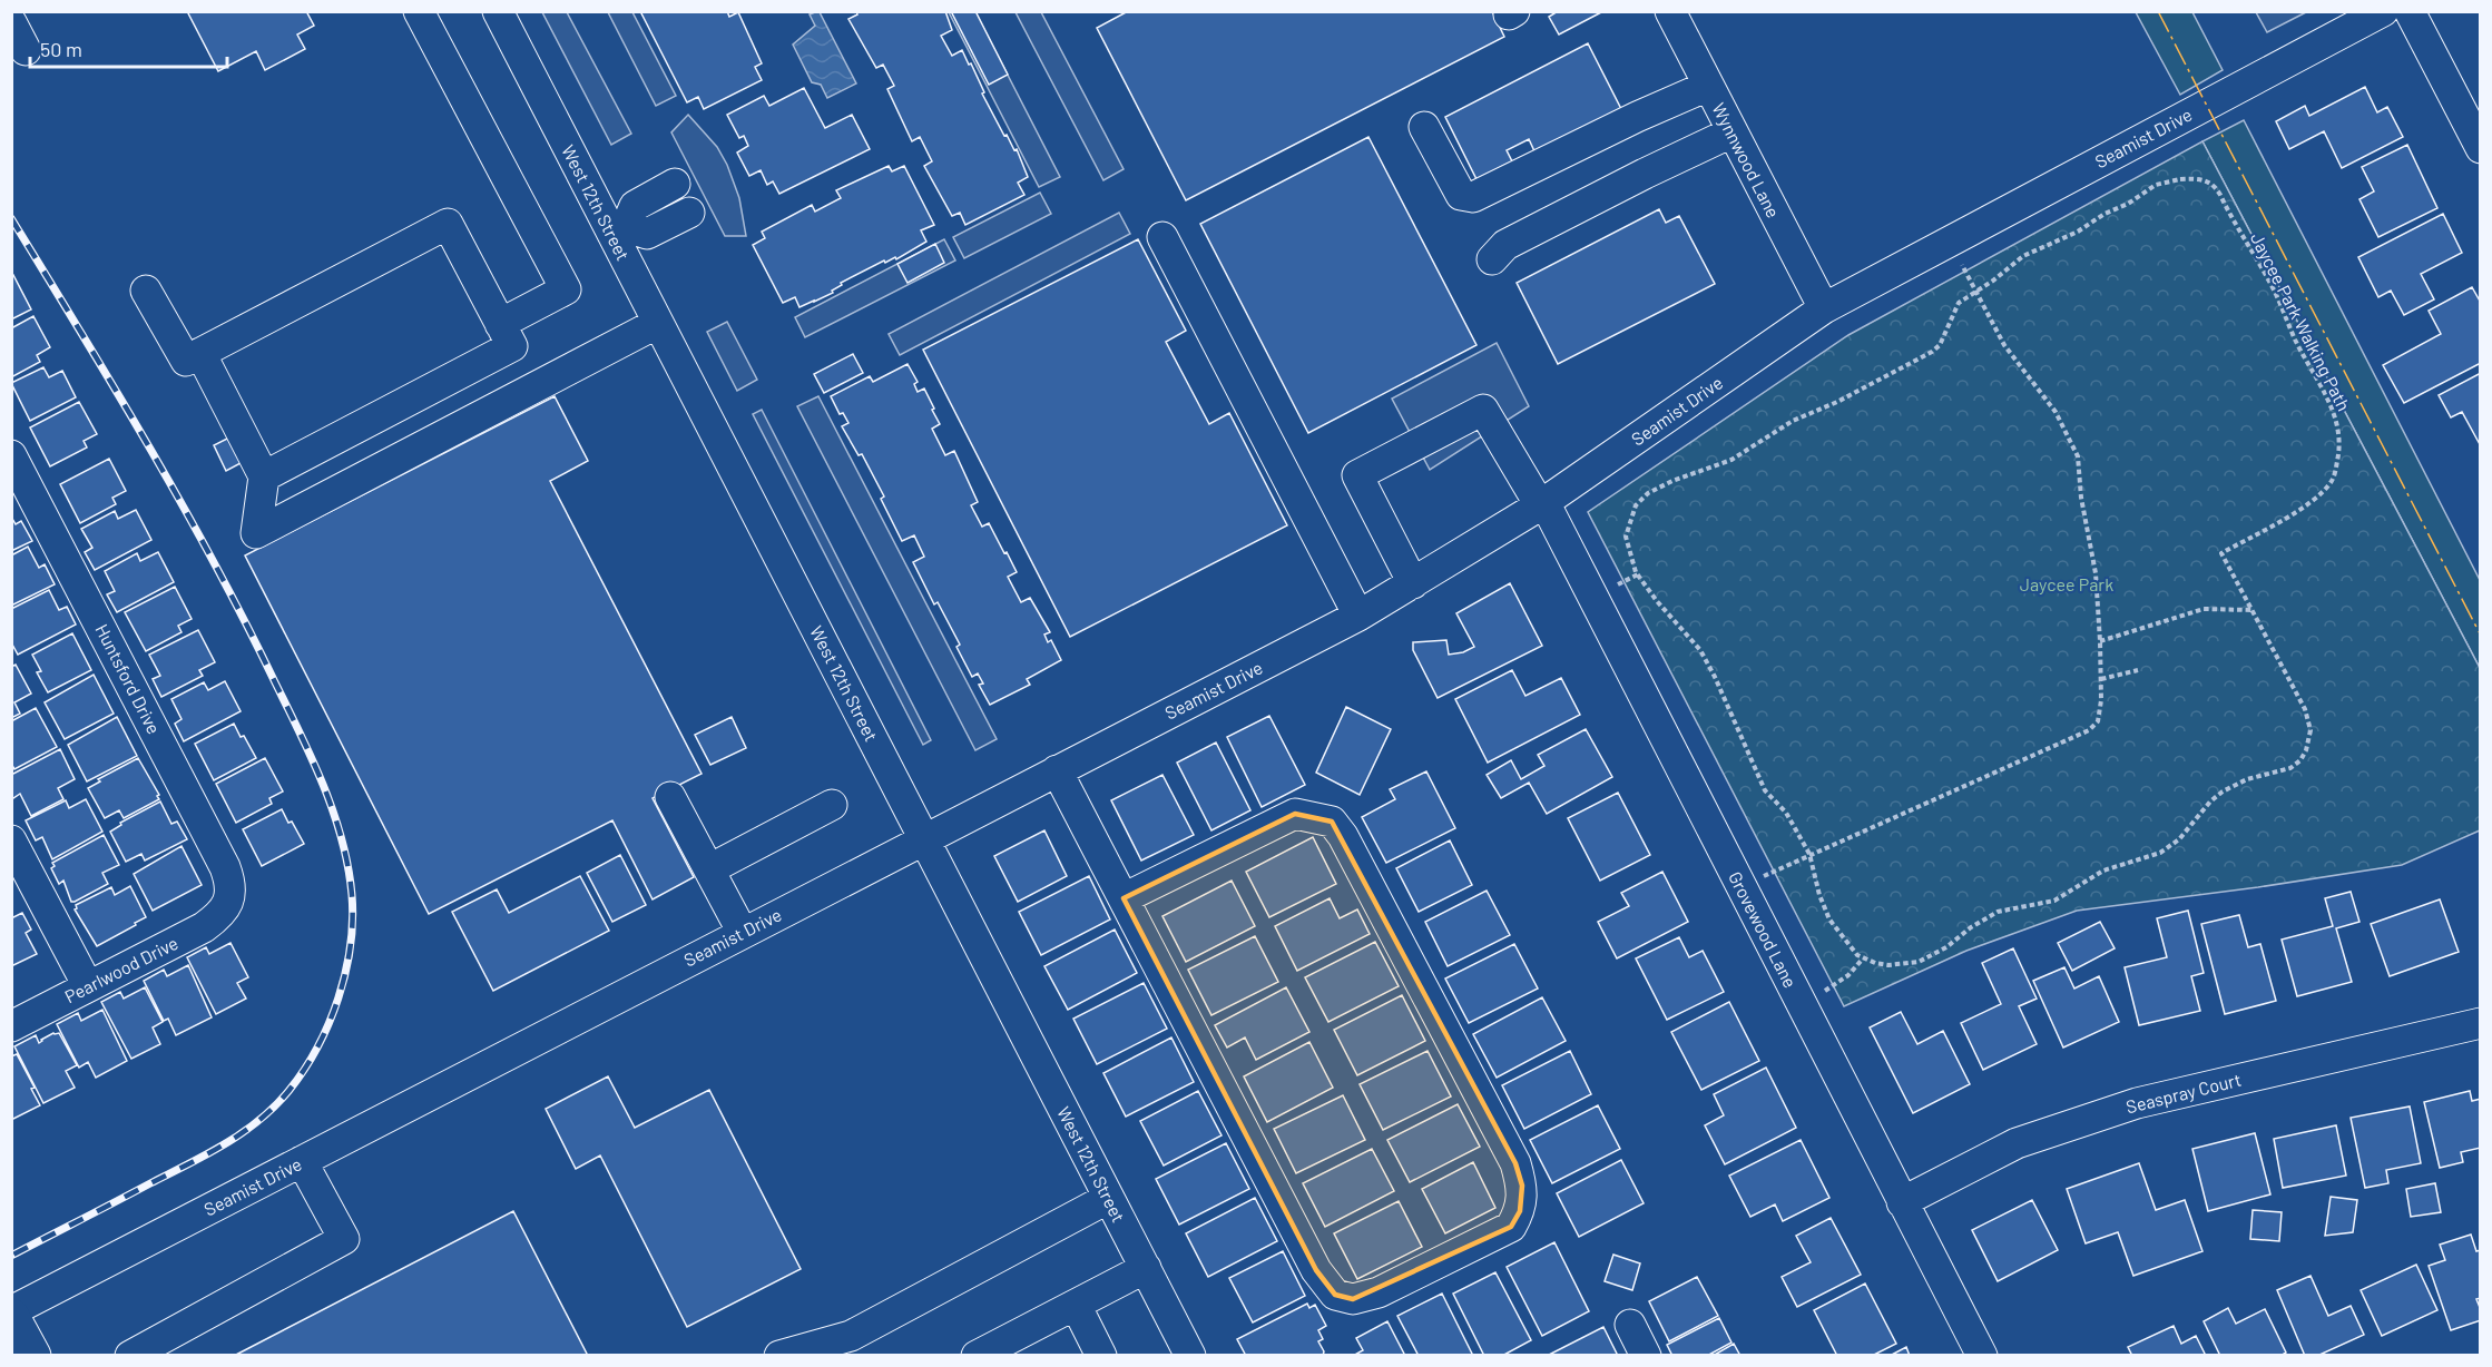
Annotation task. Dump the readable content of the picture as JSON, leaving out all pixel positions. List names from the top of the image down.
{
  "streets": {
    "street": [
      "Seamist Drive",
      "Wynnwood Lane",
      "West 12th Street",
      "Huntsford Drive",
      "Grovewood Lane",
      "Pearlwood Drive",
      "Seaspray Court"
    ],
    "path": ["Jaycee Park Walking Path"]
  },
  "crossings": [
    ["Seamist Drive", "Wynnwood Lane"],
    ["Seamist Drive", "West 12th Street"],
    ["Seamist Drive", "Grovewood Lane"],
    ["Huntsford Drive", "Pearlwood Drive"],
    ["Grovewood Lane", "Seaspray Court"]
  ],
  "parks": ["Jaycee Park"],
  "scale_bar": "50 m"
}
